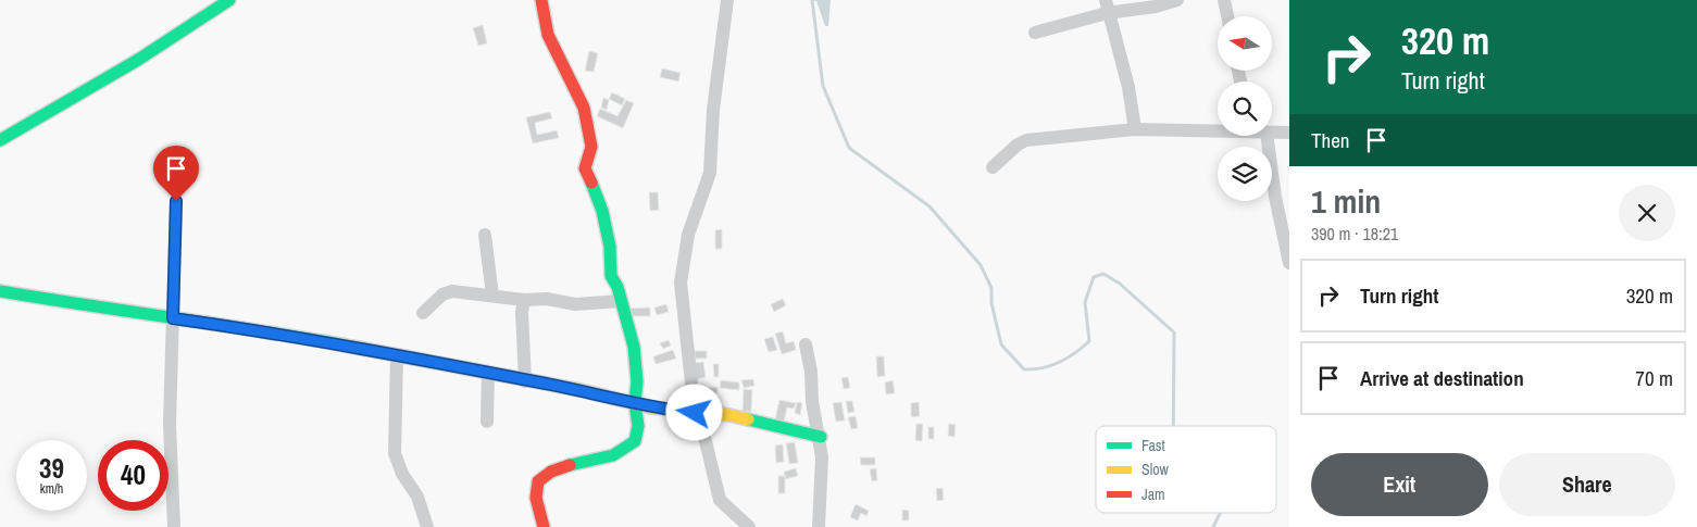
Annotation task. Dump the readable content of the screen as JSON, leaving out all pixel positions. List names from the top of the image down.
{
  "legend": ["Fast", "Slow", "Jam"],
  "north": "left",
  "page": {
    "turn": ["320 m", "Turn right"],
    "then": "Then",
    "heading": ["1 min", "390 m · 18:21"],
    "list": [
      {
        "name": "Turn right",
        "value": "320 m"
      },
      {
        "name": "Arrive at destination",
        "value": "70 m"
      }
    ],
    "speed": "39 km/h",
    "limit": "40",
    "buttons": ["Exit", "Share"]
  }
}
